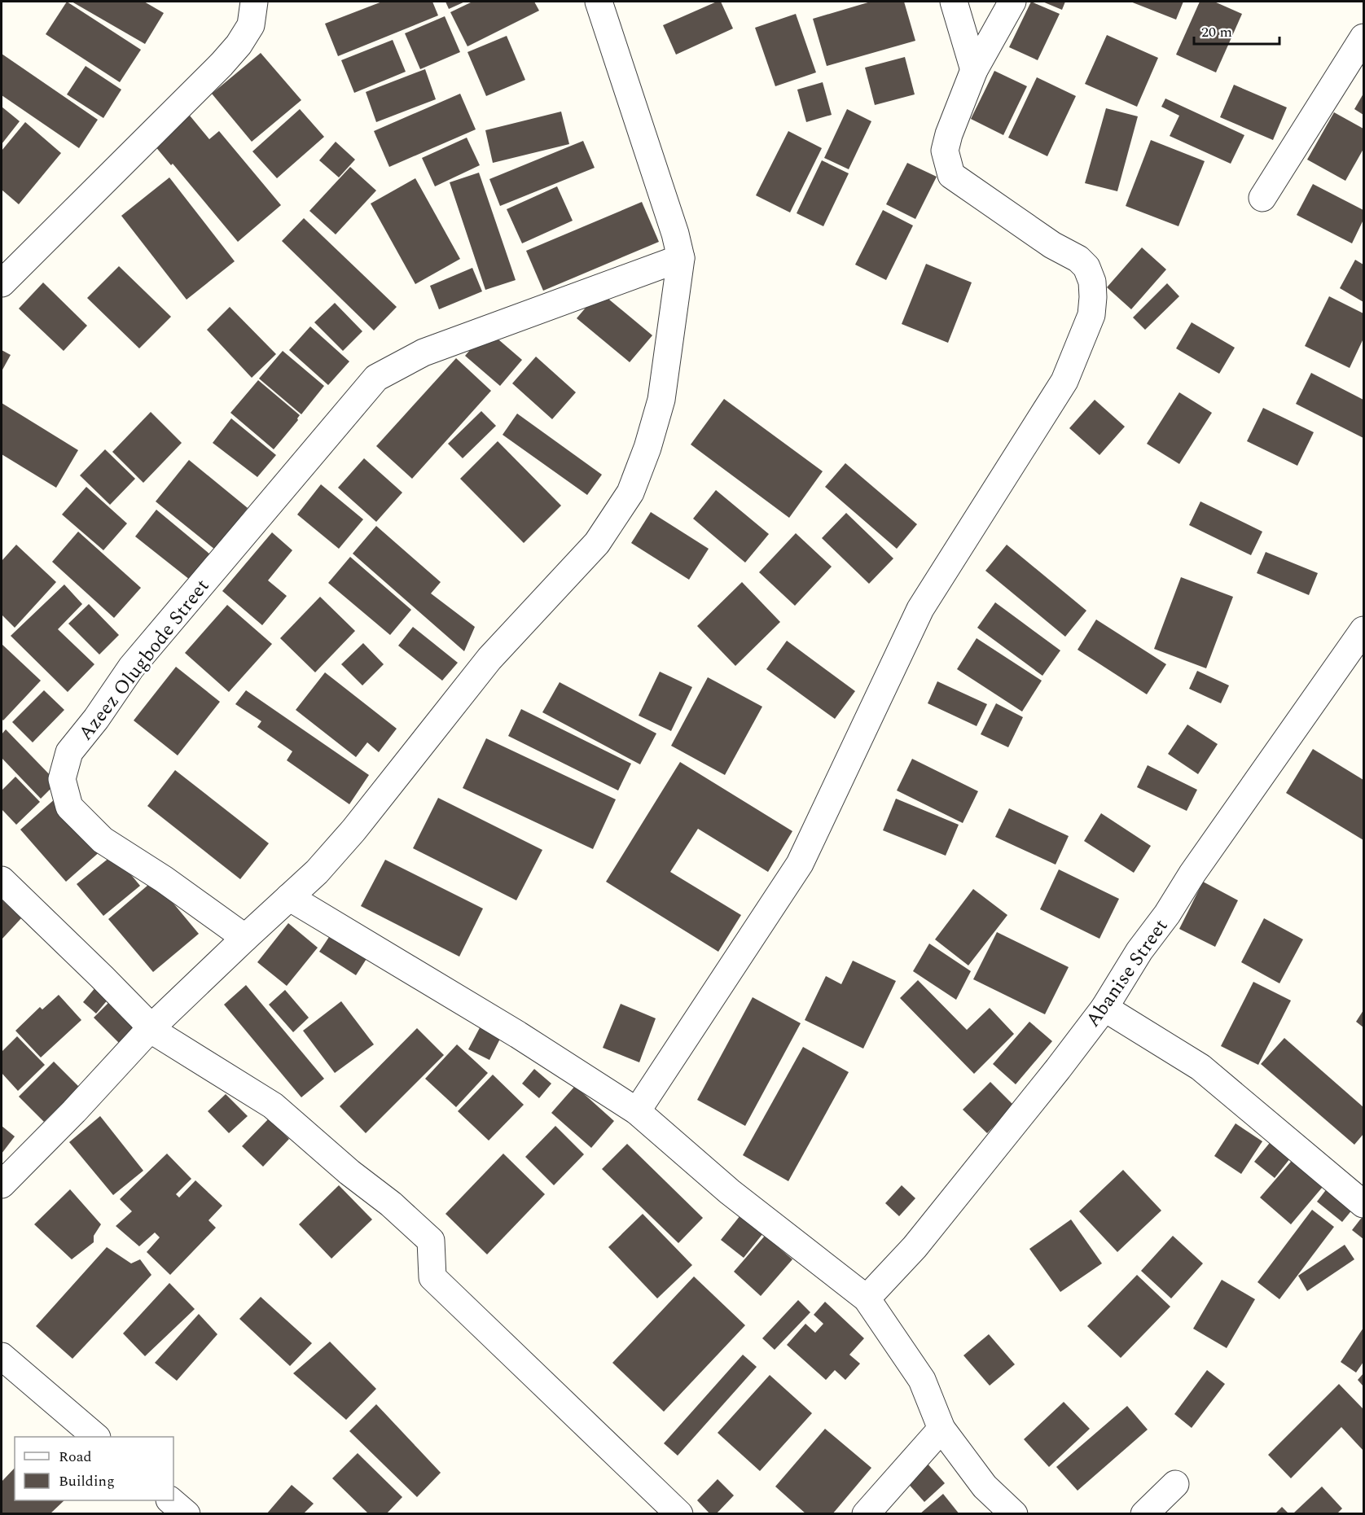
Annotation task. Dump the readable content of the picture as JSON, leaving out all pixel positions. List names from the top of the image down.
{
  "streets": {
    "street": ["Azeez Olugbode Street", "Abanise Street"]
  },
  "legend": ["Road", "Building"],
  "scale_bar": "20 m"
}
